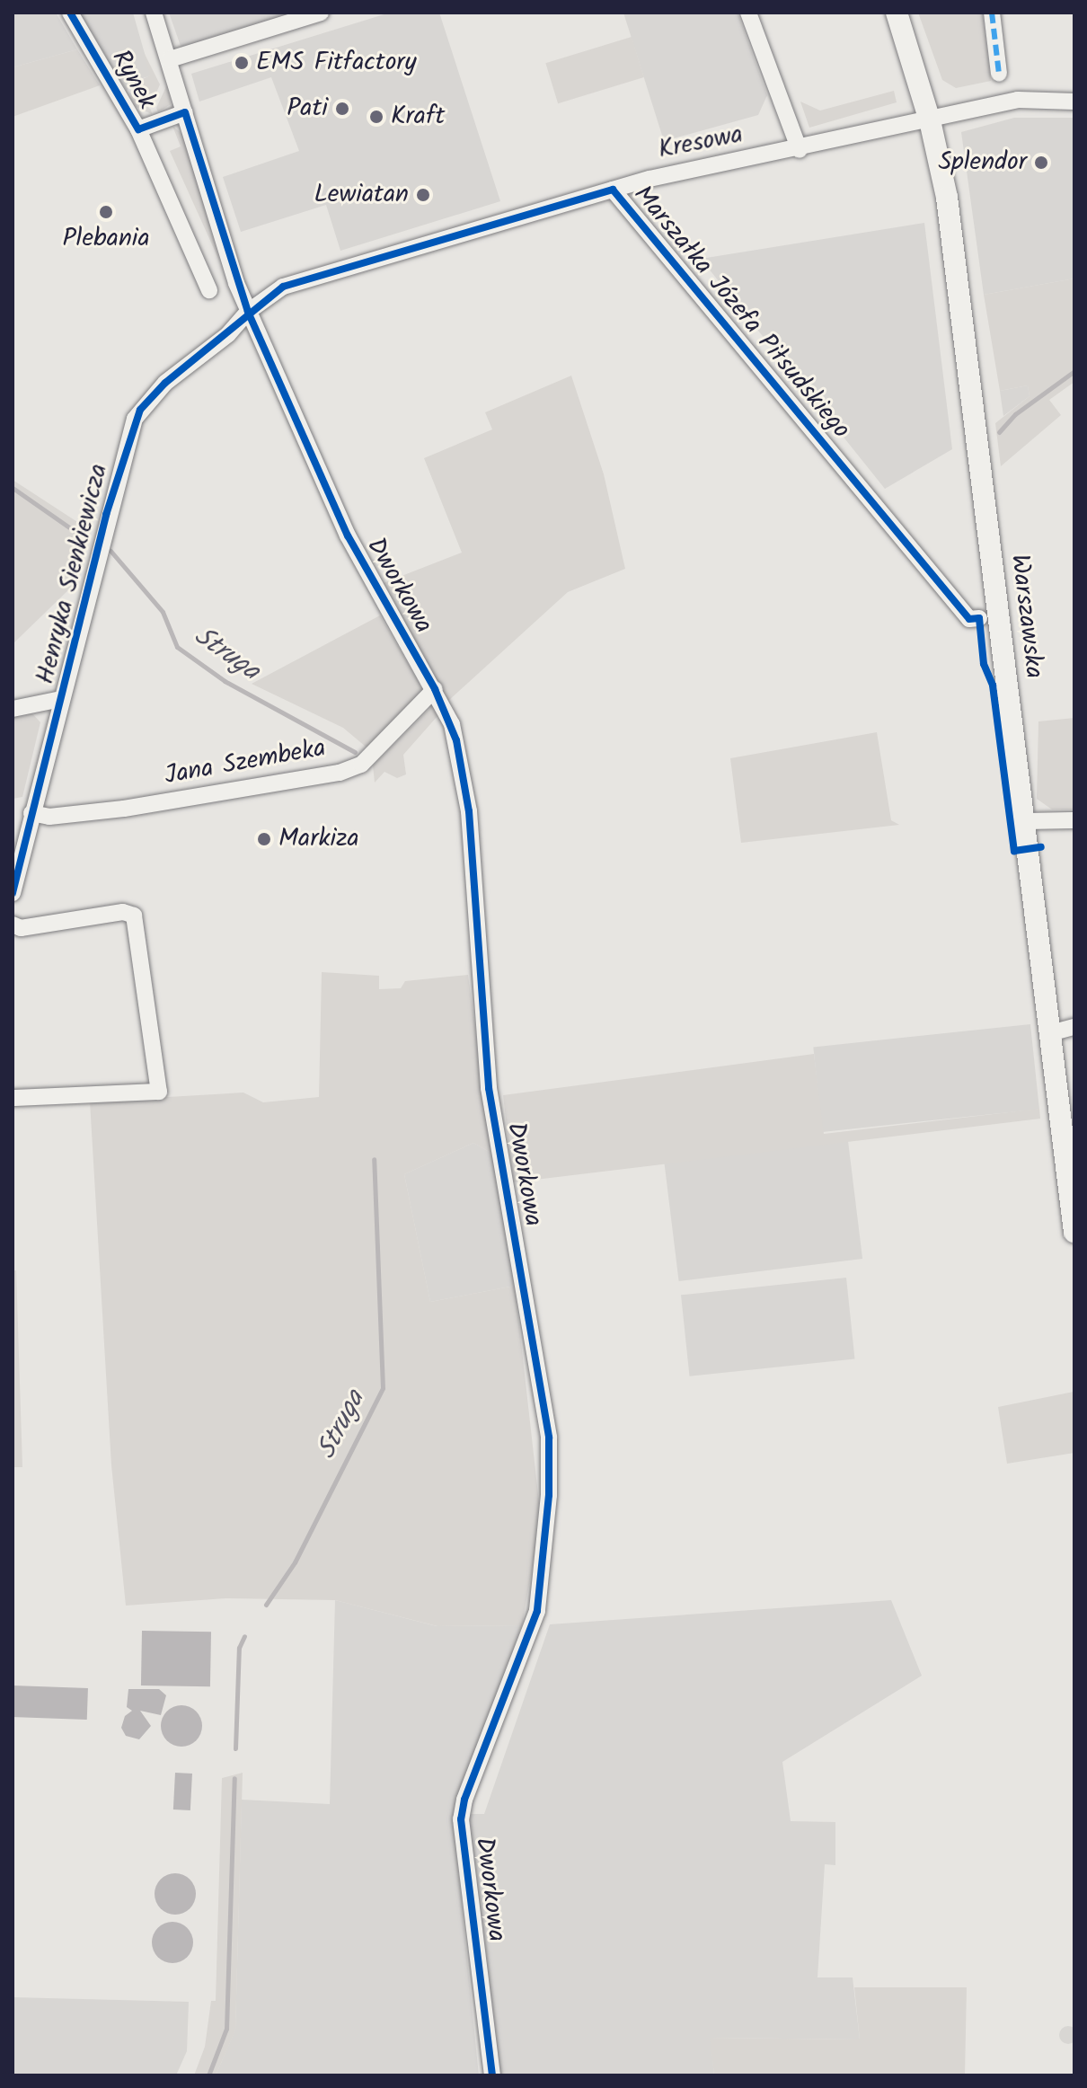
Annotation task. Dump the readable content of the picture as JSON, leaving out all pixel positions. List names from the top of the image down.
{
  "streets": {
    "main road": ["Warszawska"],
    "street": [
      "Rynek",
      "Kresowa",
      "Marszałka Józefa Piłsudskiego",
      "Henryka Sienkiewicza",
      "Dworkowa",
      "Jana Szembeka"
    ]
  },
  "crossings": [
    ["Rynek", "Marszałka Józefa Piłsudskiego"],
    ["Rynek", "Henryka Sienkiewicza"],
    ["Rynek", "Dworkowa"],
    ["Kresowa", "Marszałka Józefa Piłsudskiego"],
    ["Kresowa", "Warszawska"],
    ["Marszałka Józefa Piłsudskiego", "Henryka Sienkiewicza"],
    ["Marszałka Józefa Piłsudskiego", "Dworkowa"],
    ["Henryka Sienkiewicza", "Dworkowa"],
    ["Henryka Sienkiewicza", "Jana Szembeka"],
    ["Dworkowa", "Jana Szembeka"]
  ],
  "water": ["Struga"],
  "places": [
    "EMS Fitfactory",
    "Pati",
    "Kraft",
    "Splendor",
    "Lewiatan",
    "Plebania",
    "Markiza"
  ]
}
